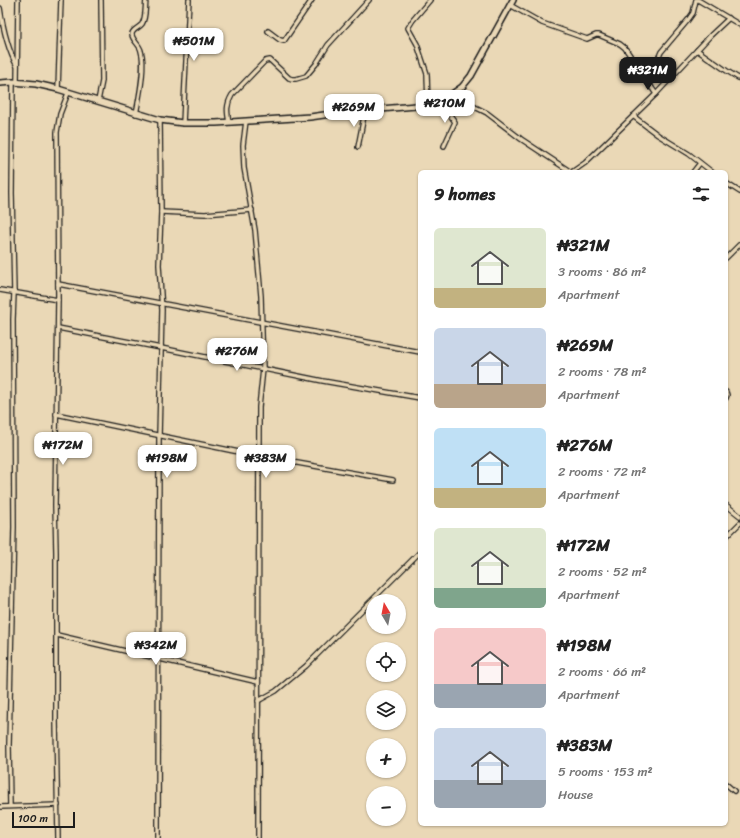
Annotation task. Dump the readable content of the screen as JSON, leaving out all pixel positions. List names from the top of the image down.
{
  "scale_bar": "100 m",
  "north": "top",
  "page": {
    "price": [
      "₦501M",
      "₦321M",
      "₦210M",
      "₦269M",
      "₦276M",
      "₦172M",
      "₦198M",
      "₦383M",
      "₦342M"
    ],
    "heading": "9 homes",
    "list": [
      {
        "name": "₦321M",
        "note": "3 rooms · 86 m² · Apartment"
      },
      {
        "name": "₦269M",
        "note": "2 rooms · 78 m² · Apartment"
      },
      {
        "name": "₦276M",
        "note": "2 rooms · 72 m² · Apartment"
      },
      {
        "name": "₦172M",
        "note": "2 rooms · 52 m² · Apartment"
      },
      {
        "name": "₦198M",
        "note": "2 rooms · 66 m² · Apartment"
      },
      {
        "name": "₦383M",
        "note": "5 rooms · 153 m² · House"
      }
    ],
    "map_buttons": ["+", "−"],
    "scale": "100 m"
  }
}
